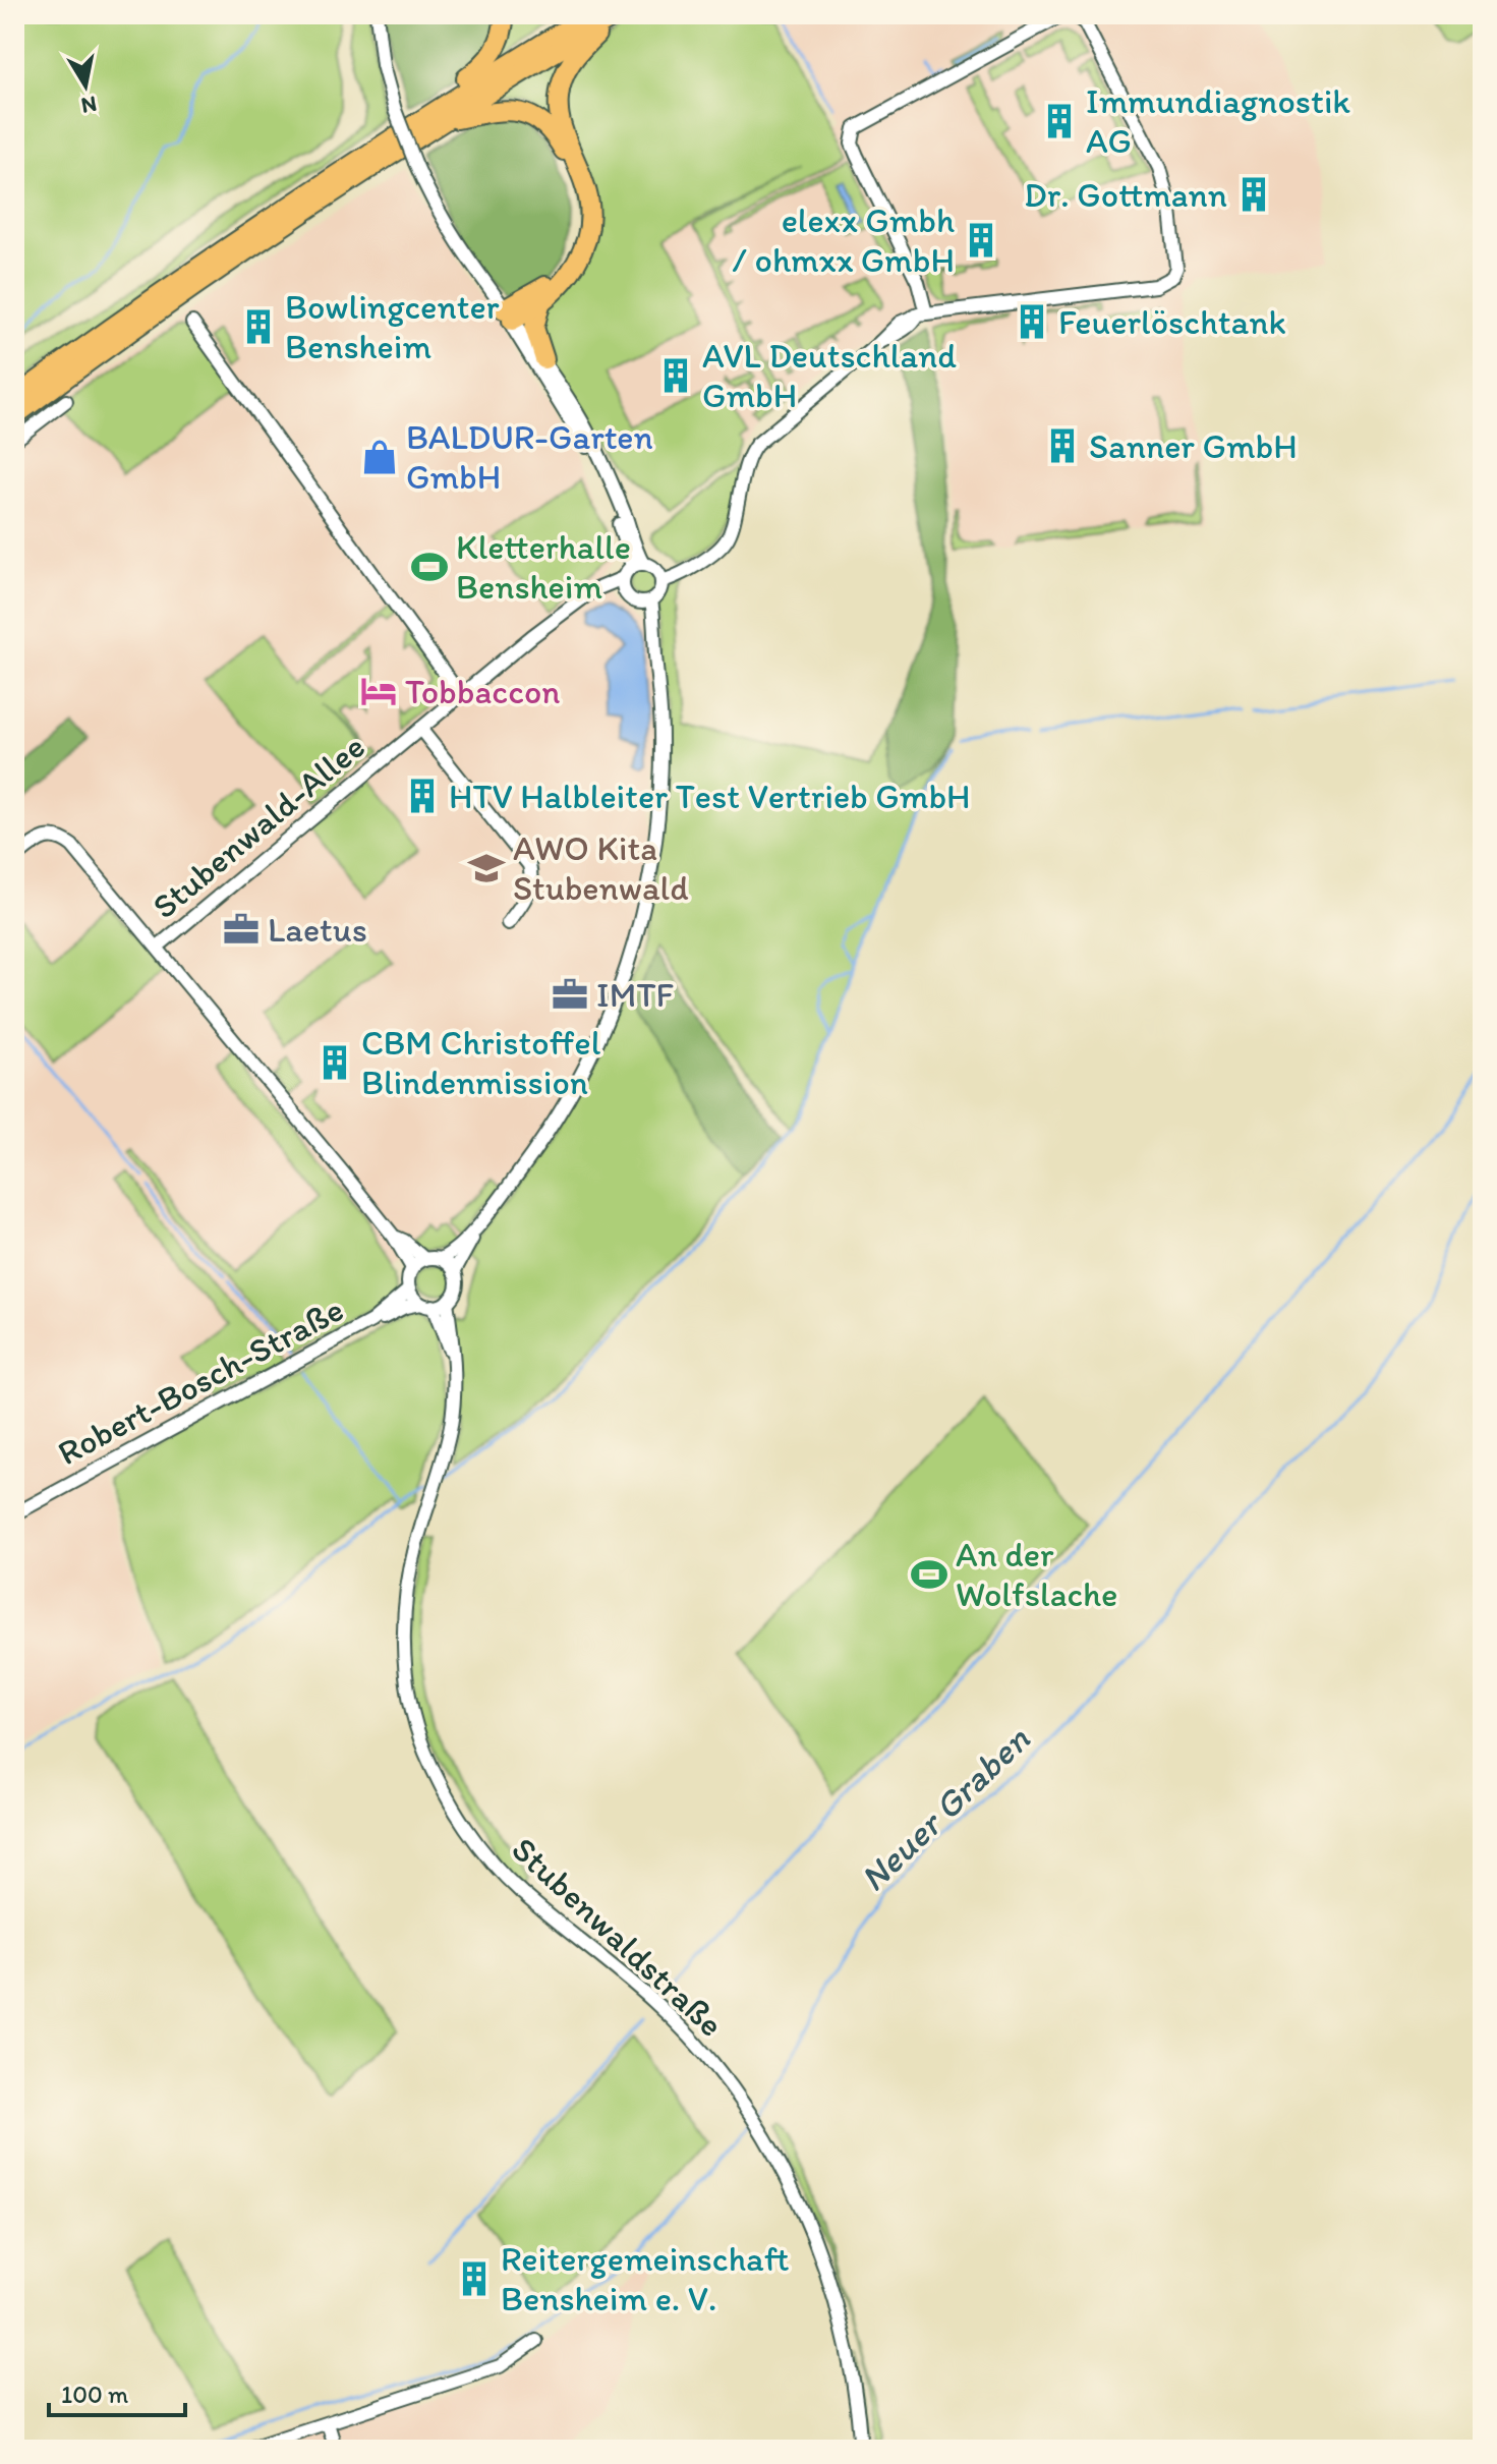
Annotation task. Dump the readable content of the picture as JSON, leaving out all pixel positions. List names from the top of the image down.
{
  "streets": {
    "street": ["Stubenwald-Allee", "Robert-Bosch-Straße", "Stubenwaldstraße"]
  },
  "crossings": [
    ["Stubenwald-Allee", "Robert-Bosch-Straße"],
    ["Stubenwald-Allee", "Stubenwaldstraße"],
    ["Robert-Bosch-Straße", "Stubenwaldstraße"]
  ],
  "water": ["Neuer Graben"],
  "places": {
    "building": [
      "Immundiagnostik AG",
      "Dr. Gottmann",
      "elexx Gmbh / ohmxx GmbH",
      "Feuerlöschtank",
      "Bowlingcenter Bensheim",
      "AVL Deutschland GmbH",
      "Sanner GmbH",
      "HTV Halbleiter Test Vertrieb GmbH",
      "CBM Christoffel Blindenmission",
      "Reitergemeinschaft Bensheim e. V."
    ],
    "shop": ["BALDUR-Garten GmbH"],
    "sports": ["Kletterhalle Bensheim", "An der Wolfslache"],
    "hotel": ["Tobbaccon"],
    "school or university": ["AWO Kita Stubenwald"],
    "office": ["Laetus", "IMTF"]
  },
  "scale_bar": "100 m",
  "north": "bottom"
}
